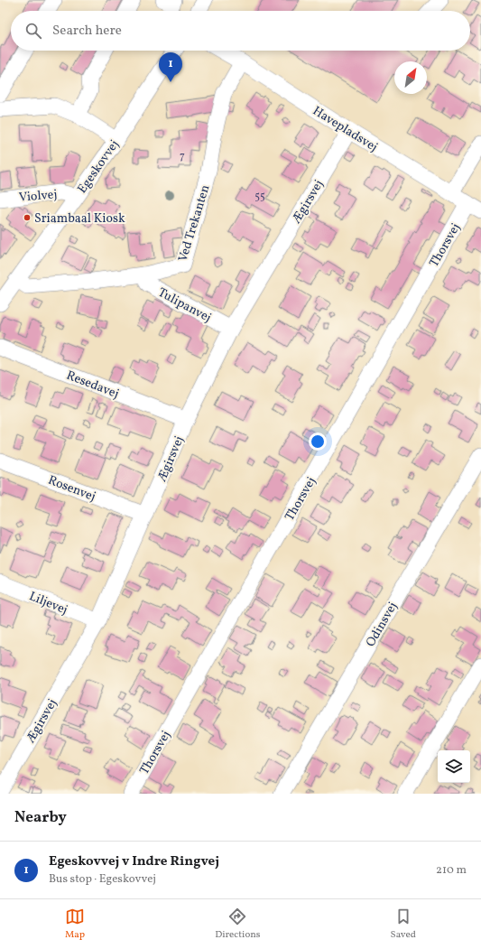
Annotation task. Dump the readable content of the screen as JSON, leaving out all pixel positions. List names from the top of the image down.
{
  "streets": {
    "street": [
      "Havepladsvej",
      "Egeskovvej",
      "Violvej",
      "Ægirsvej",
      "Ved Trekanten",
      "Thorsvej",
      "Tulipanvej",
      "Resedavej",
      "Rosenvej",
      "Liljevej",
      "Odinsvej"
    ]
  },
  "crossings": [
    ["Havepladsvej", "Ægirsvej"],
    ["Havepladsvej", "Ved Trekanten"],
    ["Havepladsvej", "Thorsvej"],
    ["Egeskovvej", "Violvej"],
    ["Egeskovvej", "Ved Trekanten"],
    ["Ægirsvej", "Tulipanvej"],
    ["Ægirsvej", "Resedavej"],
    ["Ægirsvej", "Rosenvej"],
    ["Ægirsvej", "Liljevej"],
    ["Ved Trekanten", "Tulipanvej"]
  ],
  "places": ["Sriambaal Kiosk"],
  "house_numbers": ["7", "55"],
  "north": "top right",
  "page": {
    "search": "Search here",
    "pins": "1",
    "heading": "Nearby",
    "list": [
      {
        "mark": "1",
        "name": "Egeskovvej v Indre Ringvej",
        "note": "Bus stop · Egeskovvej",
        "value": "210 m"
      }
    ],
    "nav": ["Map", "Directions", "Saved"]
  }
}
